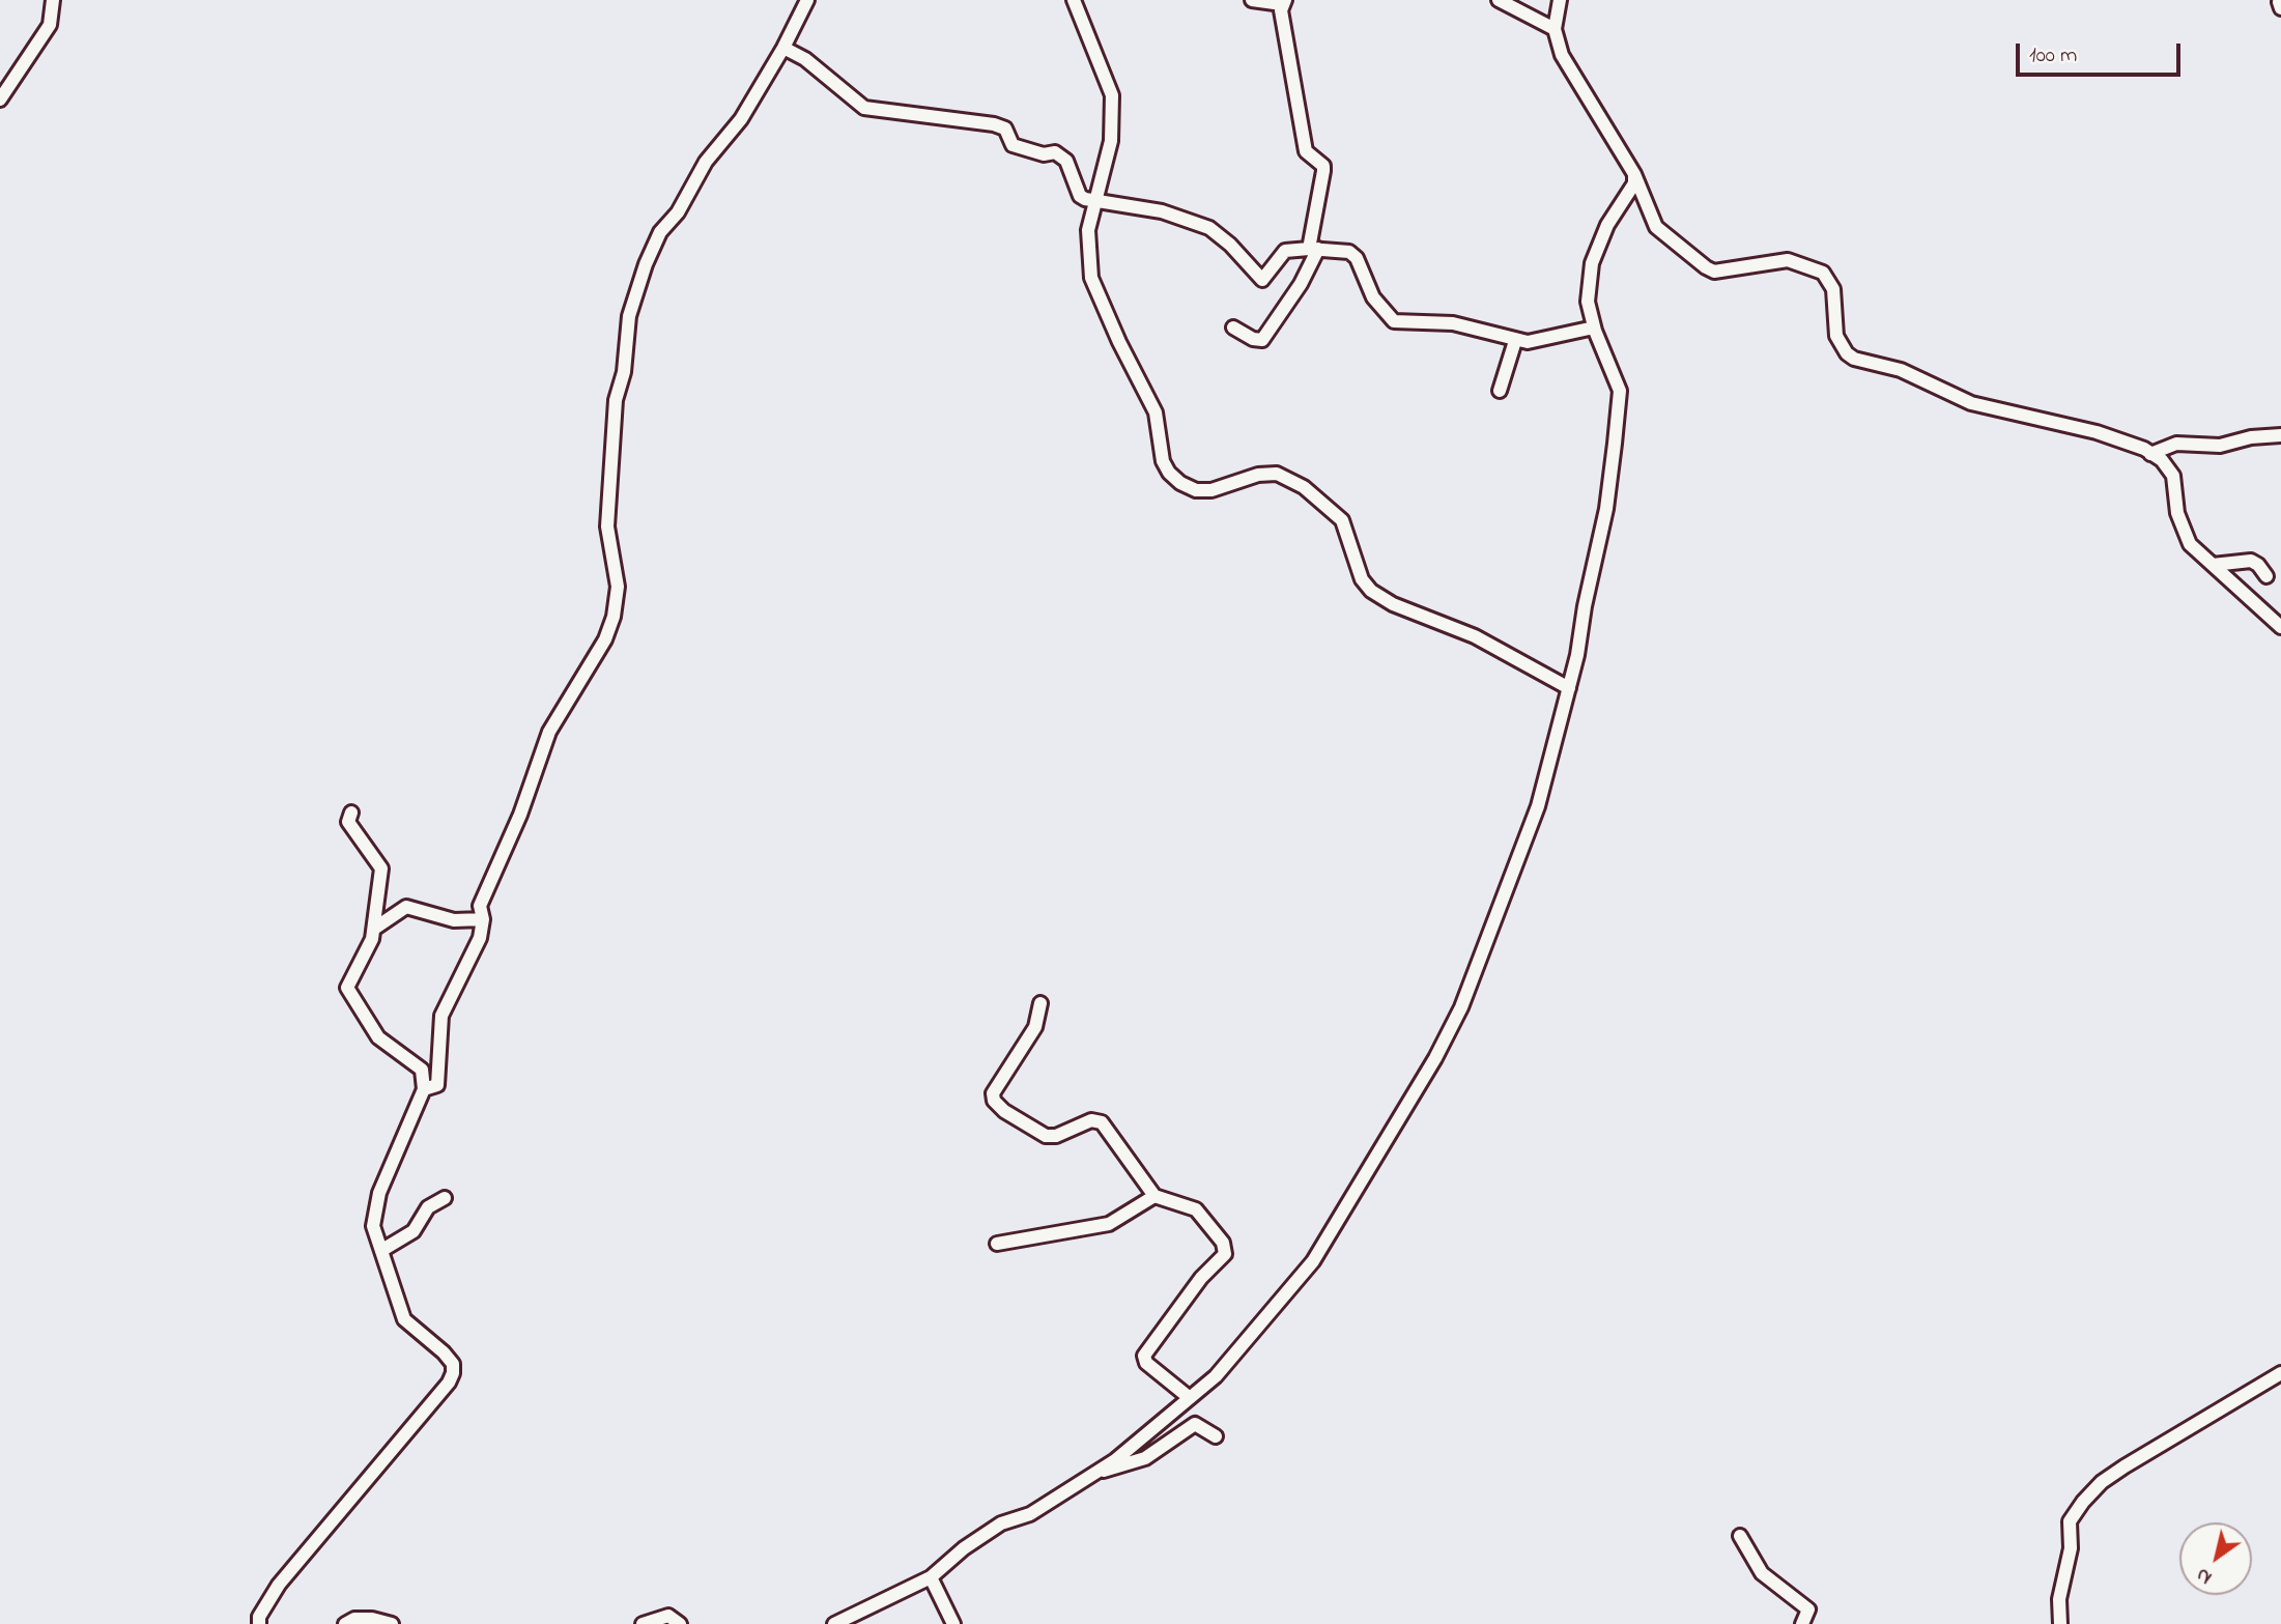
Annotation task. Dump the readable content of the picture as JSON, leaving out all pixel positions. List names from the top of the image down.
{
  "scale_bar": "100 m",
  "north": "bottom left"
}
